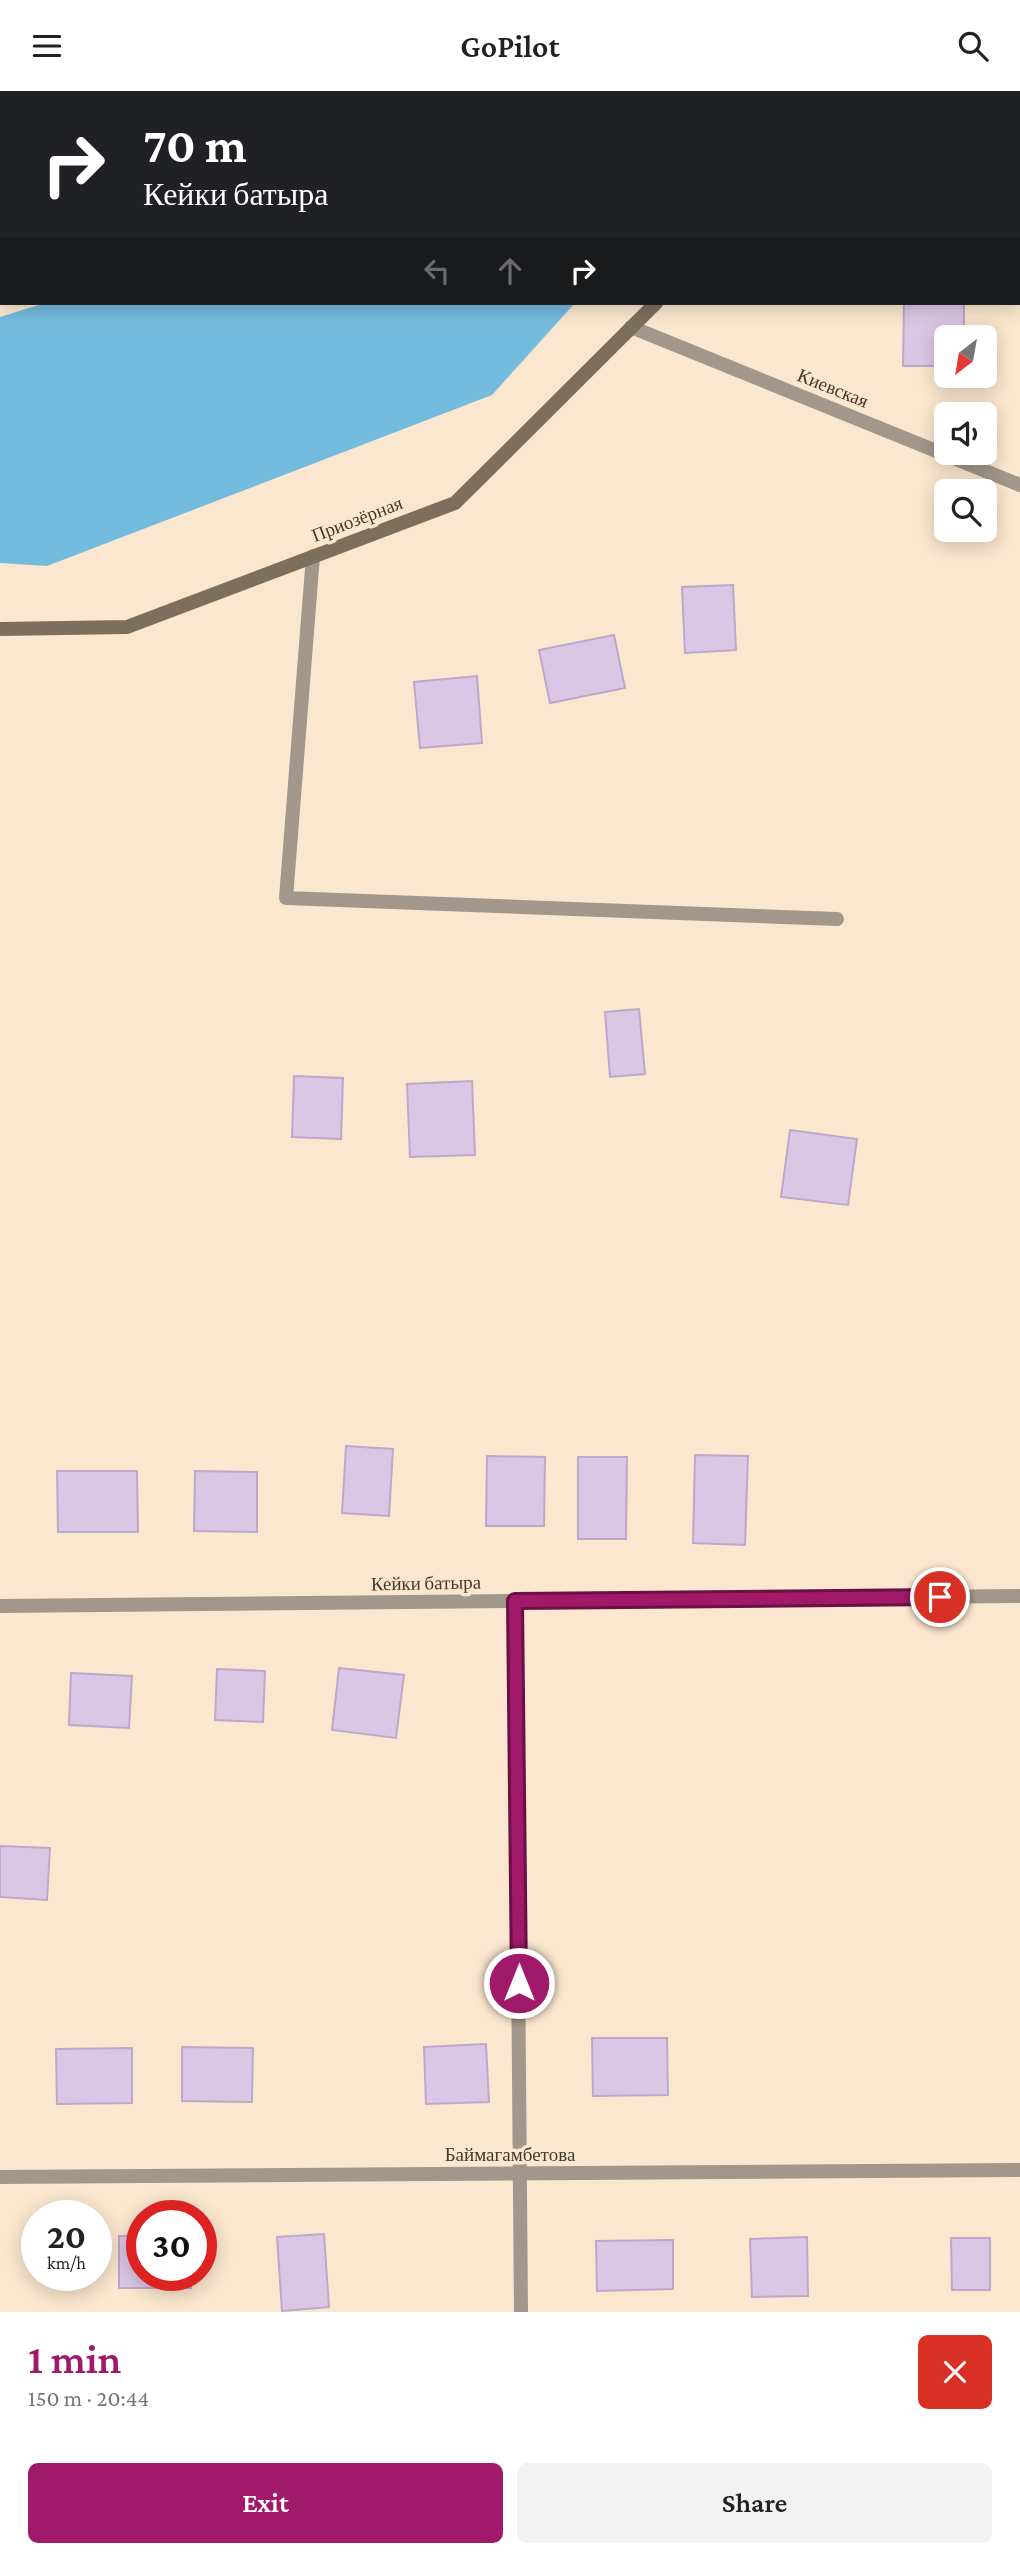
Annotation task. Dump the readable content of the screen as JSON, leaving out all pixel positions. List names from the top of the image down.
{
  "streets": {
    "street": [
      "Киевская",
      "Приозёрная",
      "Кейки батыра",
      "Баймагамбетова"
    ]
  },
  "crossings": [
    ["Киевская", "Приозёрная"]
  ],
  "north": "bottom left",
  "page": {
    "header": "GoPilot",
    "turn": ["70 m", "Кейки батыра"],
    "speed": "20 km/h",
    "limit": "30",
    "heading": ["1 min", "150 m · 20:44"],
    "buttons": ["Exit", "Share"]
  }
}
